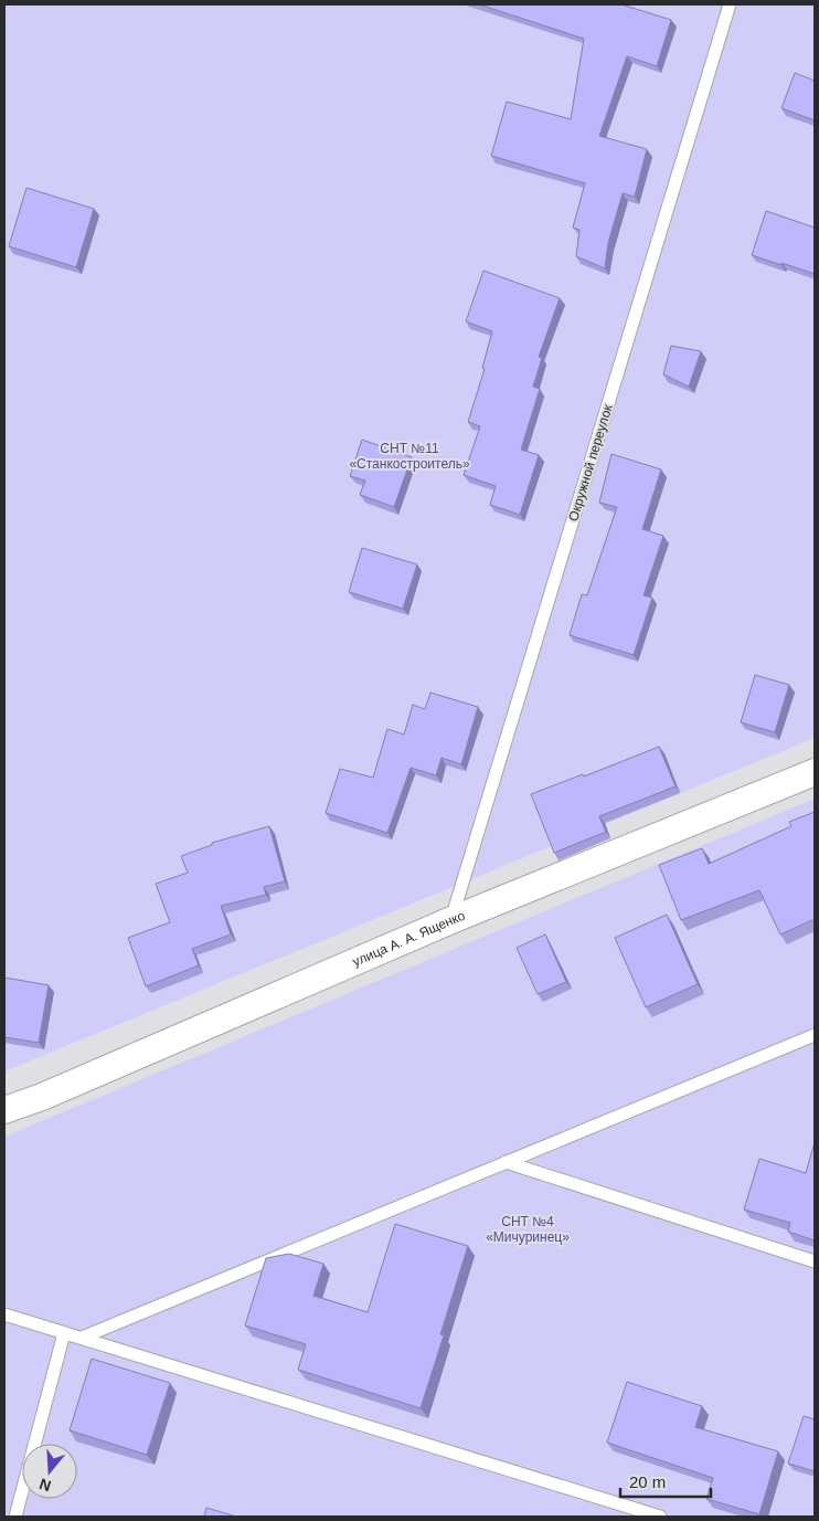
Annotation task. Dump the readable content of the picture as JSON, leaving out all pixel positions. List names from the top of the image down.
{
  "streets": {
    "street": ["улица А. А. Ященко"],
    "lane": ["Окружной переулок"]
  },
  "crossings": [
    ["Окружной переулок", "улица А. А. Ященко"]
  ],
  "parks": ["СНТ №11 «Станкостроитель»", "СНТ №4 «Мичуринец»"],
  "scale_bar": "20 m",
  "north": "bottom"
}
